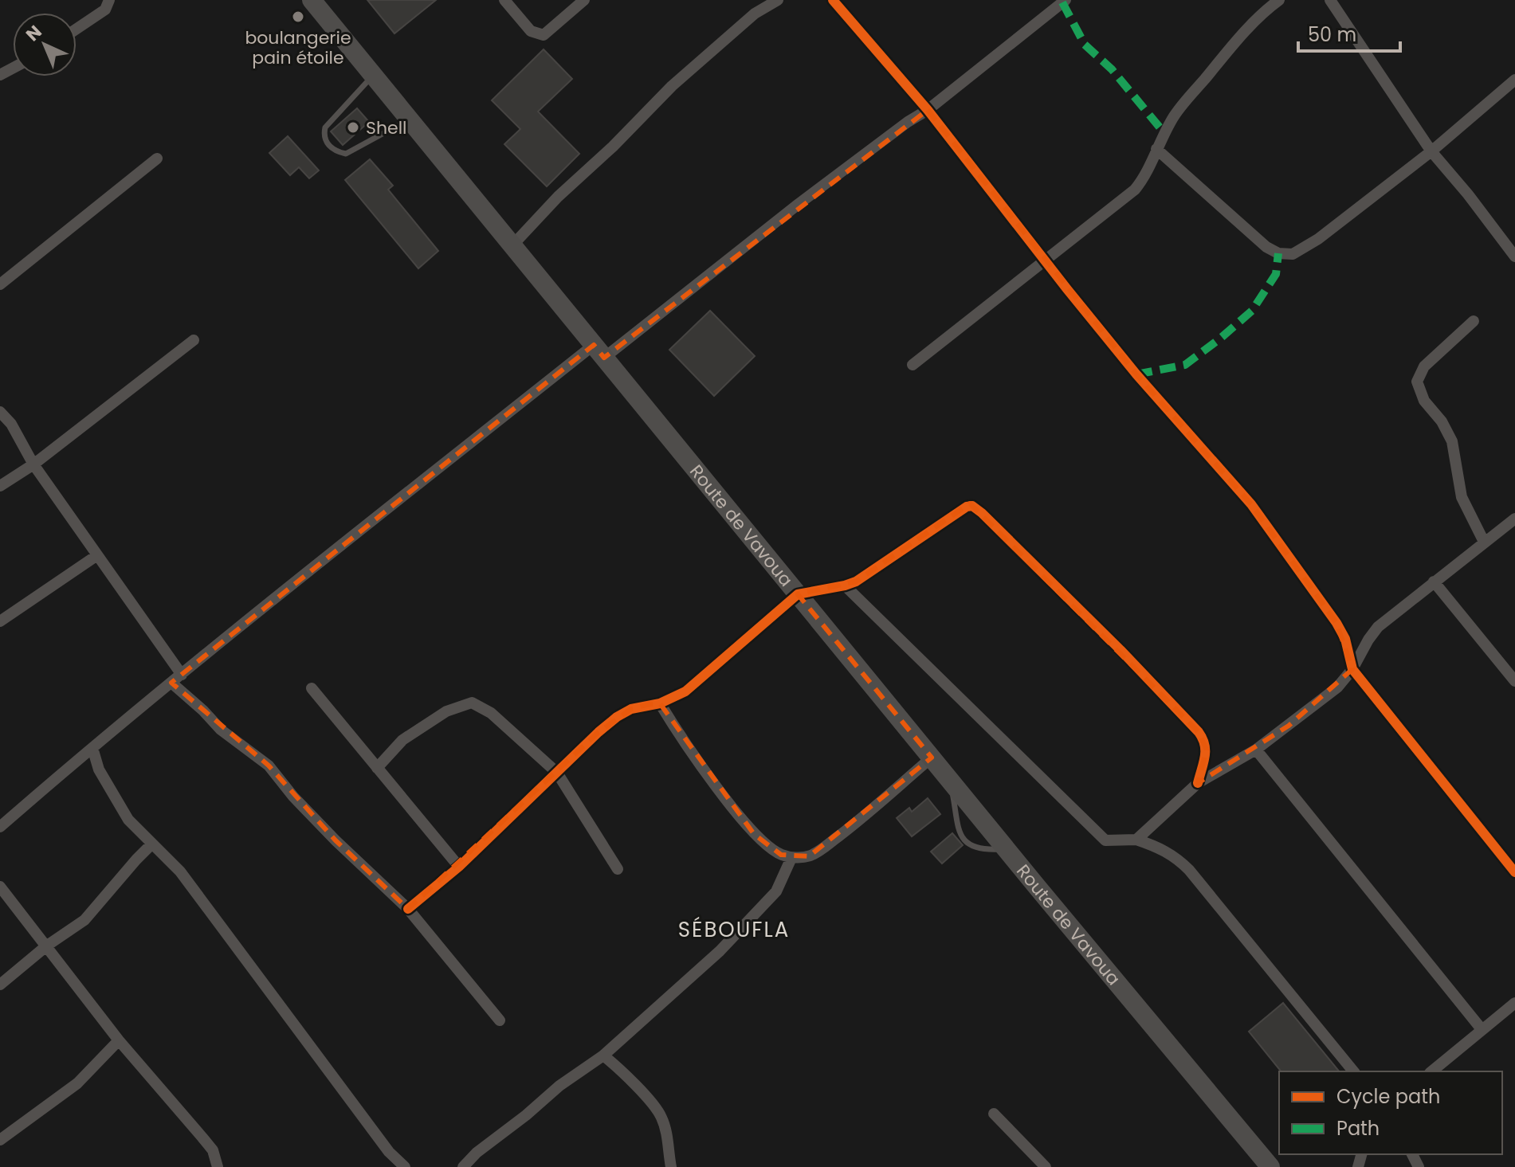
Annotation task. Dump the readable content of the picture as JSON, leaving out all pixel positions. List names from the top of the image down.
{
  "streets": {
    "main road": ["Route de Vavoua"]
  },
  "districts": ["SÉBOUFLA"],
  "places": ["boulangerie pain étoile", "Shell"],
  "legend": ["Cycle path", "Path"],
  "scale_bar": "50 m",
  "north": "top left"
}
